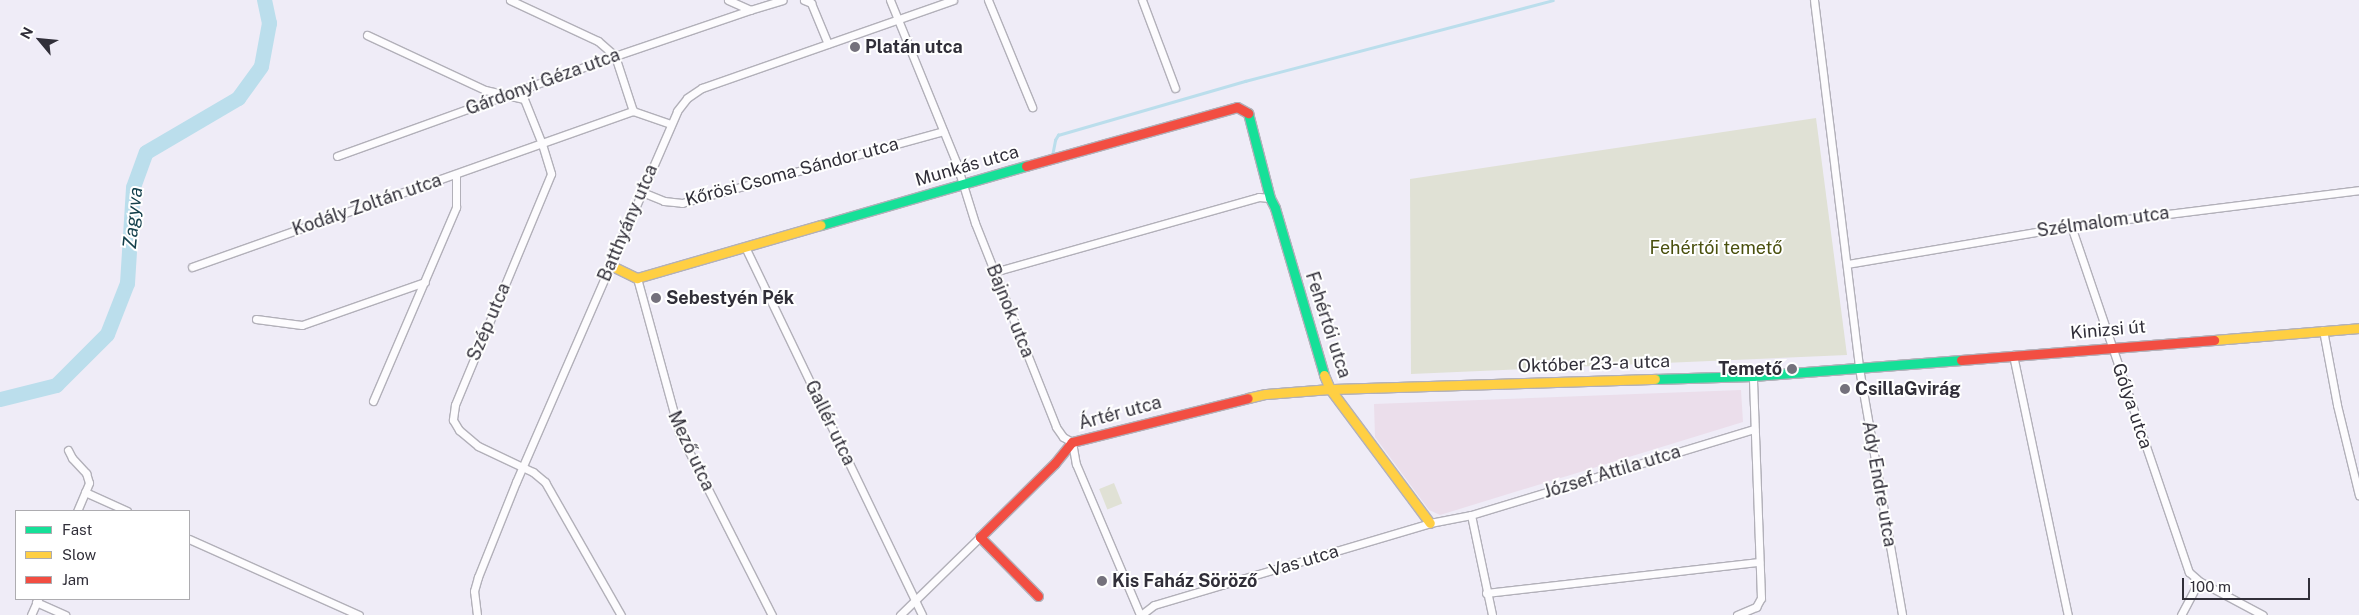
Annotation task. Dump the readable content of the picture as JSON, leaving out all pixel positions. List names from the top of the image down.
{
  "streets": {
    "street": [
      "Gárdonyi Géza utca",
      "Munkás utca",
      "Kőrösi Csoma Sándor utca",
      "Kodály Zoltán utca",
      "Szélmalom utca",
      "Batthyány utca",
      "Bajnok utca",
      "Szép utca",
      "Fehértói utca",
      "Kinizsi út",
      "Október 23-a utca",
      "Gólya utca",
      "Ártér utca",
      "Gallér utca",
      "Mező utca",
      "József Attila utca",
      "Ady Endre utca",
      "Vas utca"
    ]
  },
  "crossings": [
    ["Munkás utca", "Bajnok utca"],
    ["Munkás utca", "Fehértói utca"],
    ["Munkás utca", "Gallér utca"],
    ["Munkás utca", "Mező utca"],
    ["Kőrösi Csoma Sándor utca", "Batthyány utca"],
    ["Kőrösi Csoma Sándor utca", "Bajnok utca"],
    ["Kodály Zoltán utca", "Szép utca"],
    ["Szélmalom utca", "Gólya utca"],
    ["Szélmalom utca", "Ady Endre utca"],
    ["Batthyány utca", "Bajnok utca"],
    ["Batthyány utca", "Szép utca"],
    ["Bajnok utca", "Ártér utca"],
    ["Fehértói utca", "Október 23-a utca"],
    ["Fehértói utca", "Ártér utca"],
    ["Fehértói utca", "Vas utca"],
    ["Kinizsi út", "Október 23-a utca"],
    ["Kinizsi út", "Gólya utca"],
    ["Kinizsi út", "Ady Endre utca"],
    ["Október 23-a utca", "Ártér utca"],
    ["Október 23-a utca", "Ady Endre utca"],
    ["József Attila utca", "Vas utca"]
  ],
  "water": ["Zagyva"],
  "parks": ["Fehértói temető"],
  "places": [
    "Platán utca",
    "Sebestyén Pék",
    "Temető",
    "CsillaGvirág",
    "Kis Faház Söröző"
  ],
  "legend": ["Fast", "Slow", "Jam"],
  "scale_bar": "100 m",
  "north": "top left"
}
